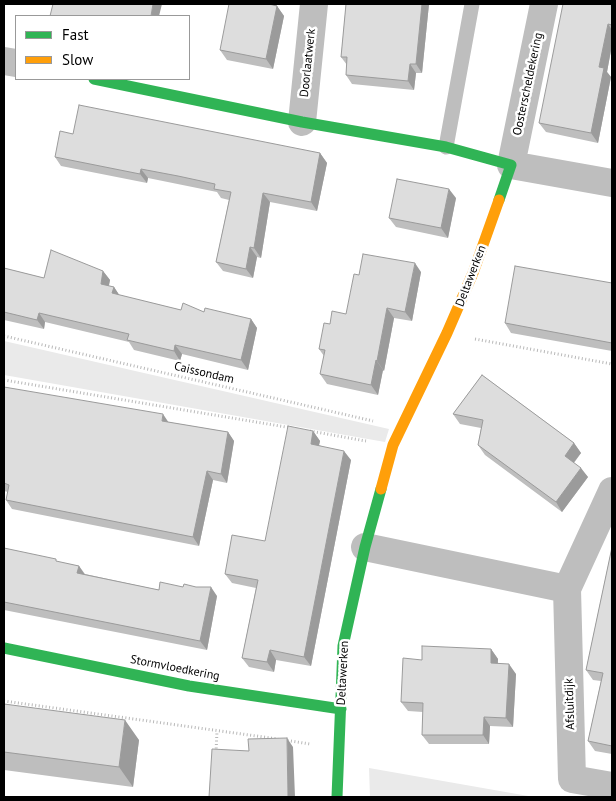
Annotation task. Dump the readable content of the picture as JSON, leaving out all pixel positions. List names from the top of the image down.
{
  "streets": {
    "street": [
      "Doorlaatwerk",
      "Oosterscheldekering",
      "Deltawerken",
      "Stormvloedkering",
      "Afsluitdijk"
    ],
    "path": ["Caissondam"]
  },
  "crossings": [
    ["Oosterscheldekering", "Deltawerken"],
    ["Deltawerken", "Caissondam"],
    ["Deltawerken", "Stormvloedkering"]
  ],
  "legend": ["Fast", "Slow"]
}
